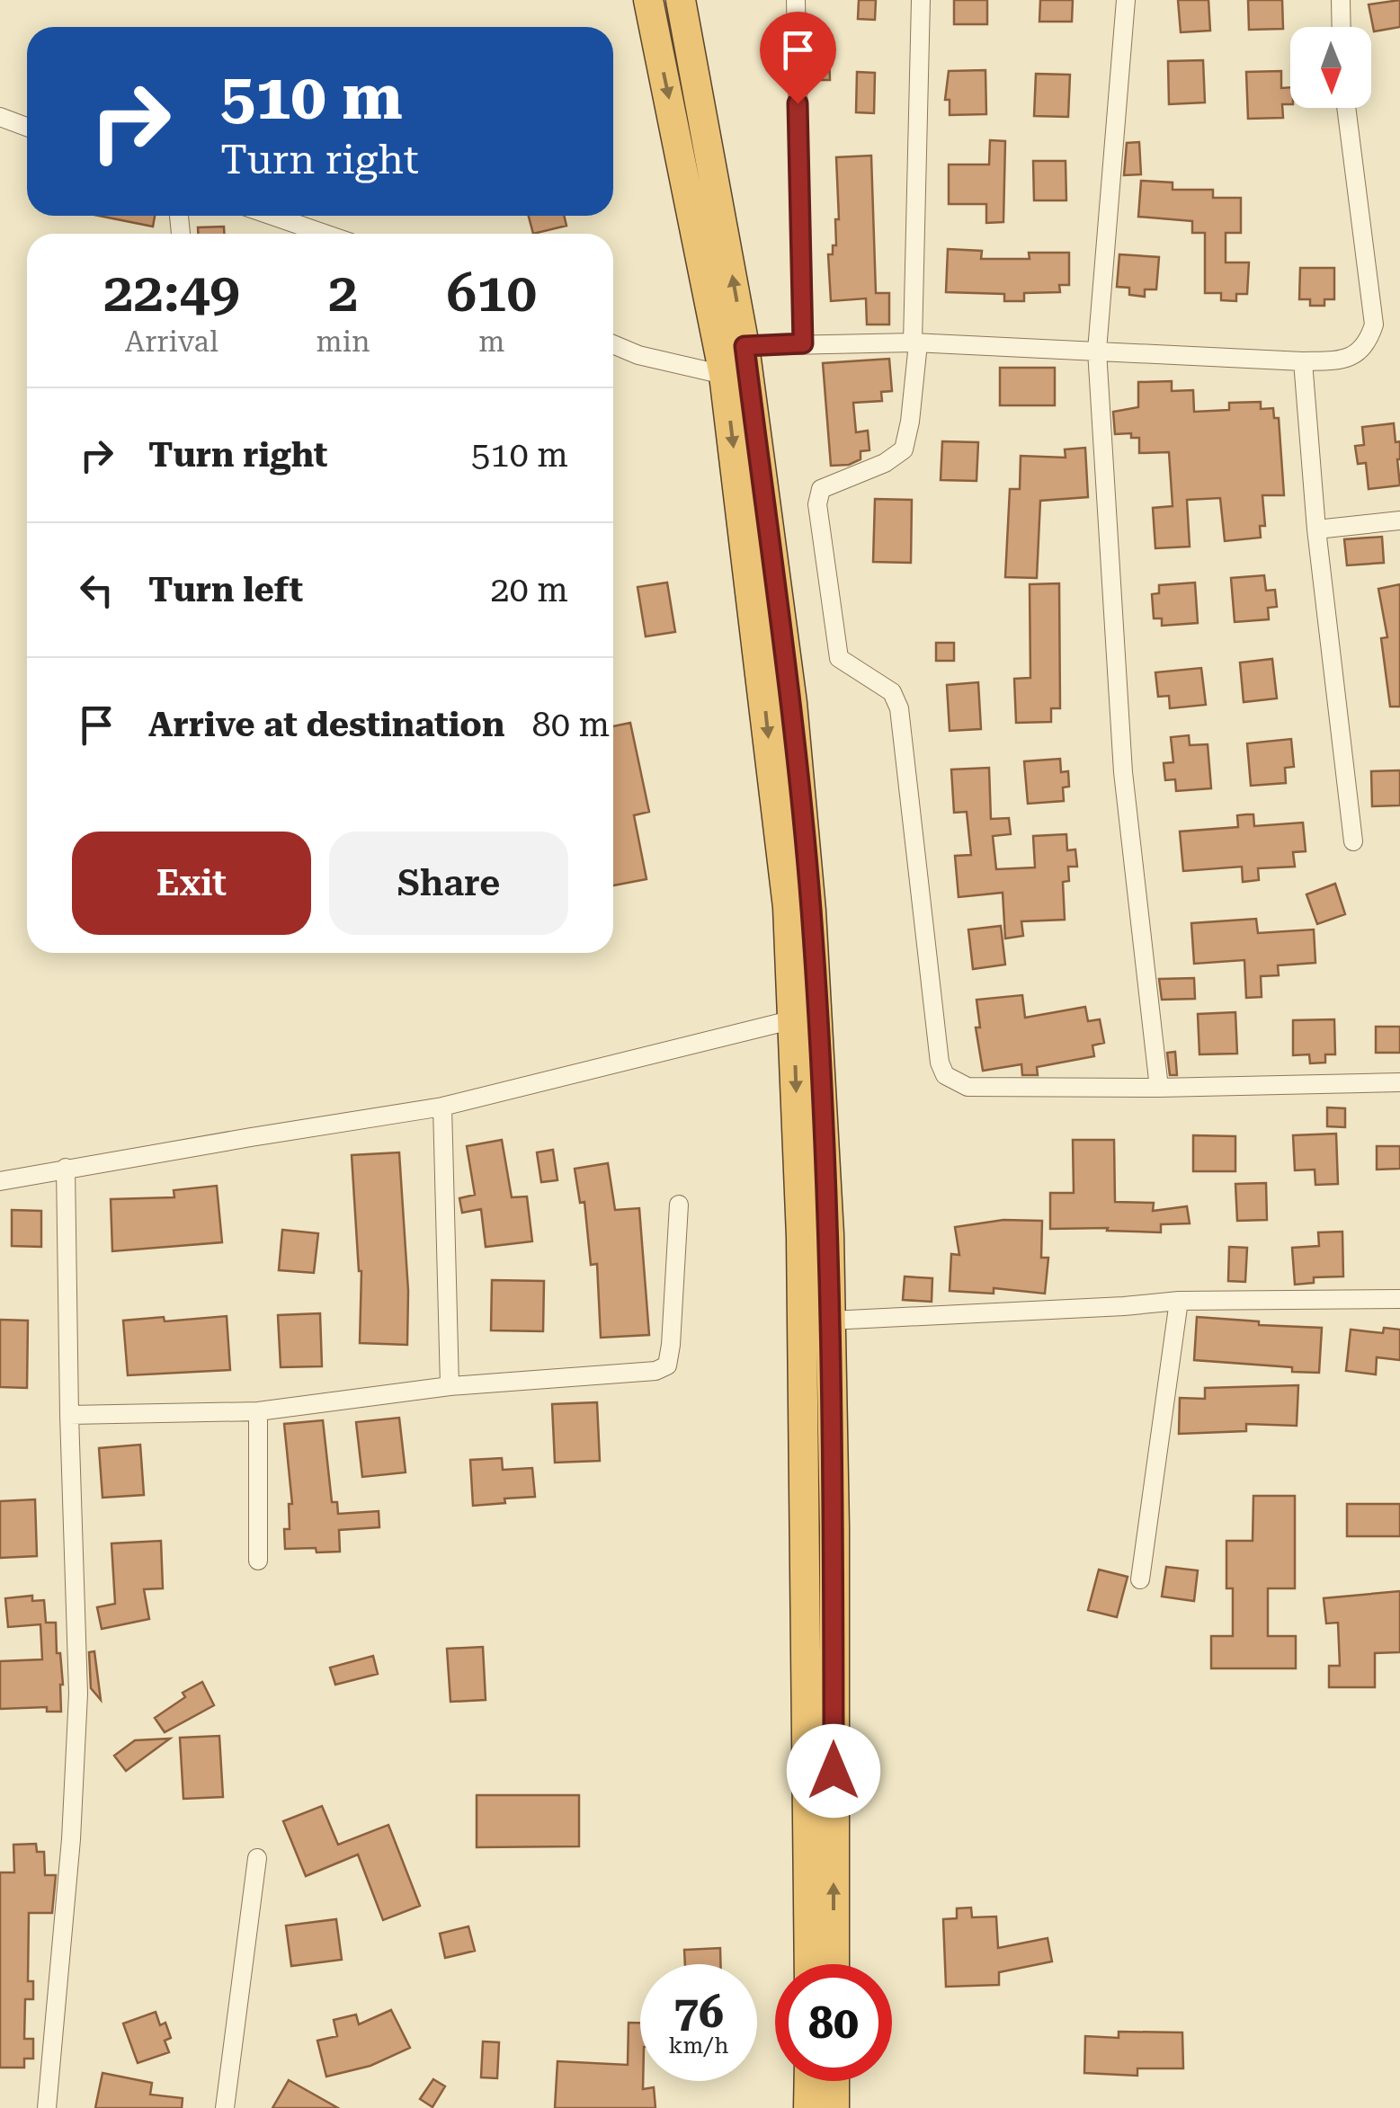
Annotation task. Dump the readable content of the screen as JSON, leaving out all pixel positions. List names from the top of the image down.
{
  "north": "bottom",
  "page": {
    "turn": ["510 m", "Turn right"],
    "eta": [
      "22:49",
      "Arrival",
      "2",
      "min",
      "610",
      "m"
    ],
    "list": [
      {
        "name": "Turn right",
        "value": "510 m"
      },
      {
        "name": "Turn left",
        "value": "20 m"
      },
      {
        "name": "Arrive at destination",
        "value": "80 m"
      }
    ],
    "buttons": ["Exit", "Share"],
    "speed": "76 km/h",
    "limit": "80"
  }
}
